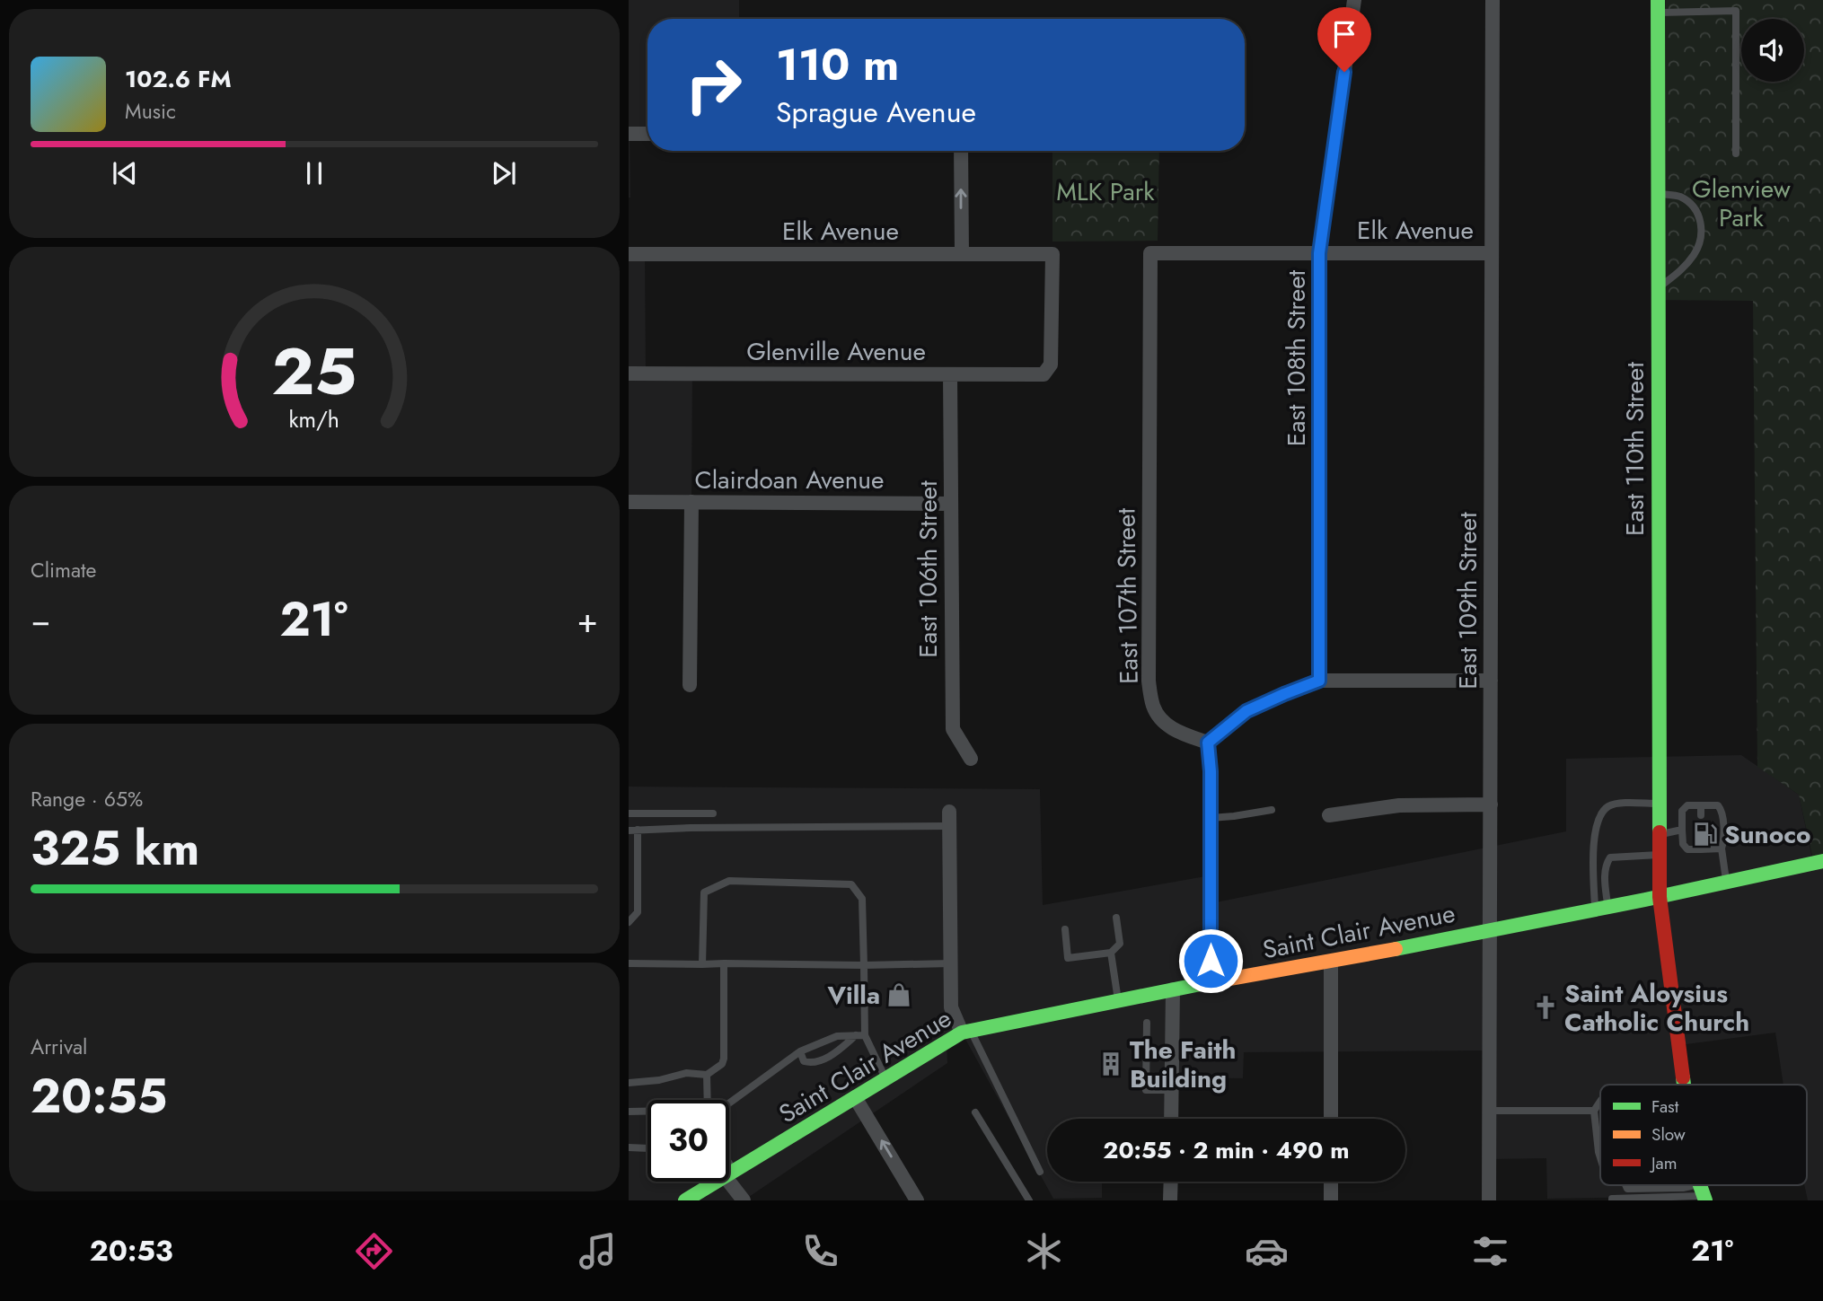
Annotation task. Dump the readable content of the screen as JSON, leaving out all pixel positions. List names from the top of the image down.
{
  "streets": {
    "main road": ["East 110th Street", "Saint Clair Avenue"],
    "street": [
      "Elk Avenue",
      "Glenville Avenue",
      "East 108th Street",
      "Clairdoan Avenue",
      "East 106th Street",
      "East 107th Street",
      "East 109th Street"
    ]
  },
  "crossings": [
    ["Elk Avenue", "Glenville Avenue"],
    ["Elk Avenue", "East 108th Street"],
    ["Elk Avenue", "East 107th Street"],
    ["Elk Avenue", "East 109th Street"],
    ["Glenville Avenue", "East 106th Street"],
    ["East 110th Street", "Saint Clair Avenue"],
    ["Clairdoan Avenue", "East 106th Street"],
    ["East 109th Street", "Saint Clair Avenue"]
  ],
  "parks": ["Glenview Park", "MLK Park"],
  "places": {
    "fuel station": ["Sunoco"],
    "shop": ["Villa"],
    "church": ["Saint Aloysius Catholic Church"],
    "building": ["The Faith Building"]
  },
  "legend": ["Fast", "Slow", "Jam"],
  "page": {
    "turn": ["110 m", "Sprague Avenue"],
    "song": ["102.6 FM", "Music"],
    "tile": [
      "Climate",
      ["Range · 65%", "325 km"],
      ["Arrival", "20:55"]
    ],
    "heat": ["−", "21°", "+"],
    "limit": "30",
    "trip": "20:55 · 2 min · 490 m",
    "tabs": ["20:53", "21°"],
    "gauge": ["25", "km/h"]
  }
}
